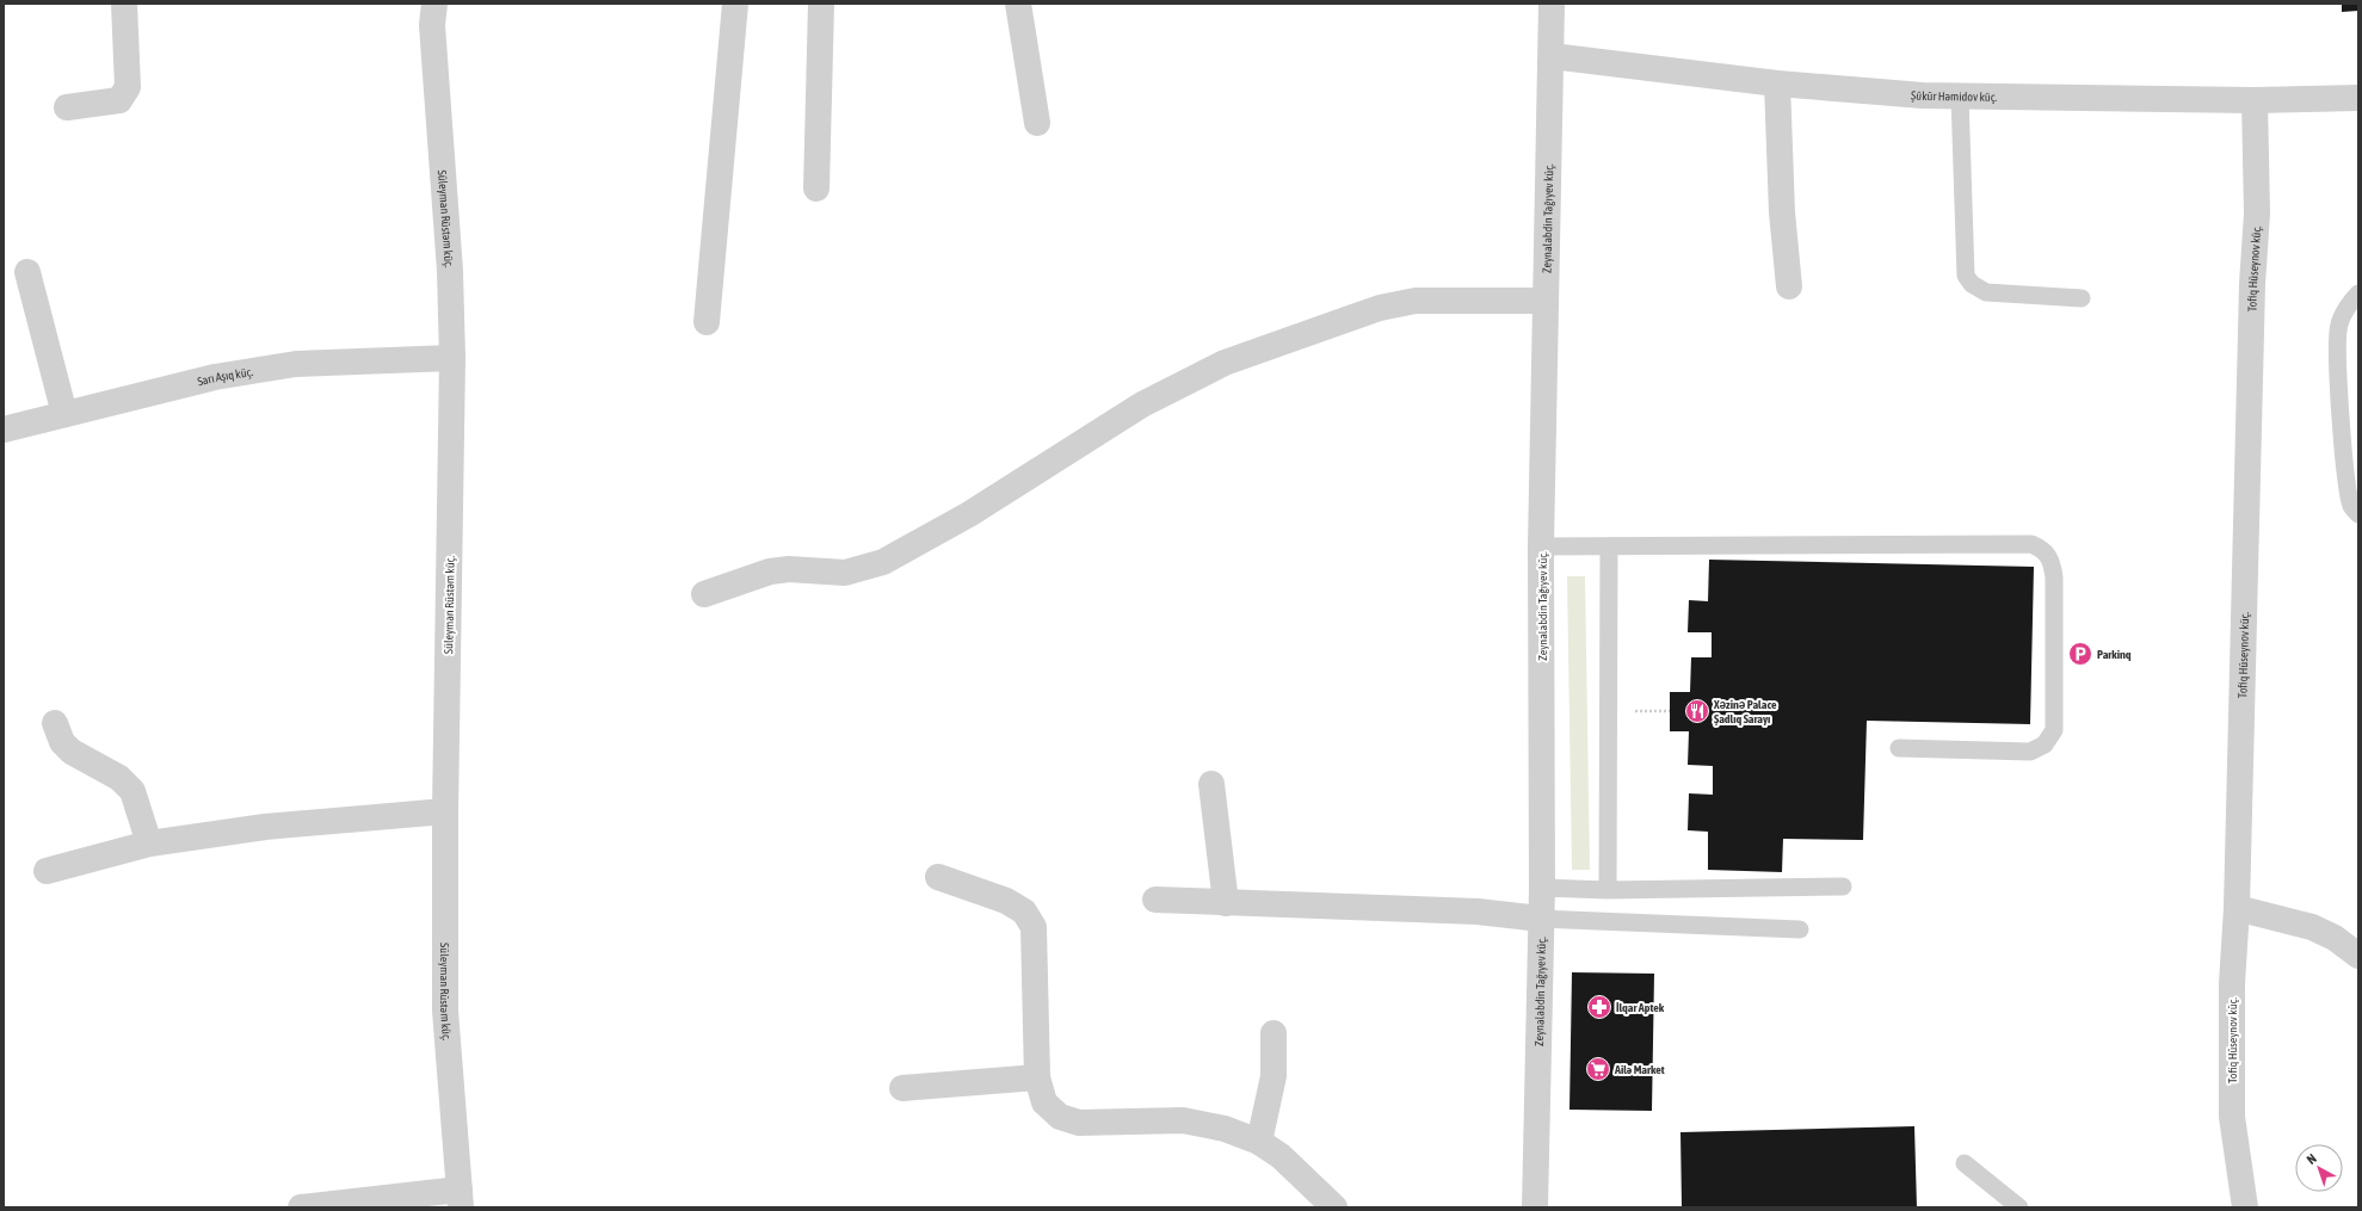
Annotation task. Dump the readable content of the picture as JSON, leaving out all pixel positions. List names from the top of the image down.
{
  "streets": {
    "street": [
      "Şükür Həmidov küç.",
      "Süleyman Rüstəm küç.",
      "Zeynalabdin Tağıyev küç.",
      "Tofiq Hüseynov küç.",
      "Sarı Aşıq küç."
    ]
  },
  "crossings": [
    ["Şükür Həmidov küç.", "Zeynalabdin Tağıyev küç."],
    ["Şükür Həmidov küç.", "Tofiq Hüseynov küç."],
    ["Süleyman Rüstəm küç.", "Sarı Aşıq küç."]
  ],
  "places": {
    "parking": ["Parkinq"],
    "restaurant": ["Xәzinә Palace Şadlıq Sarayı"],
    "pharmacy": ["İlqar Aptek"],
    "supermarket": ["Ailə Market"]
  },
  "north": "top left"
}
